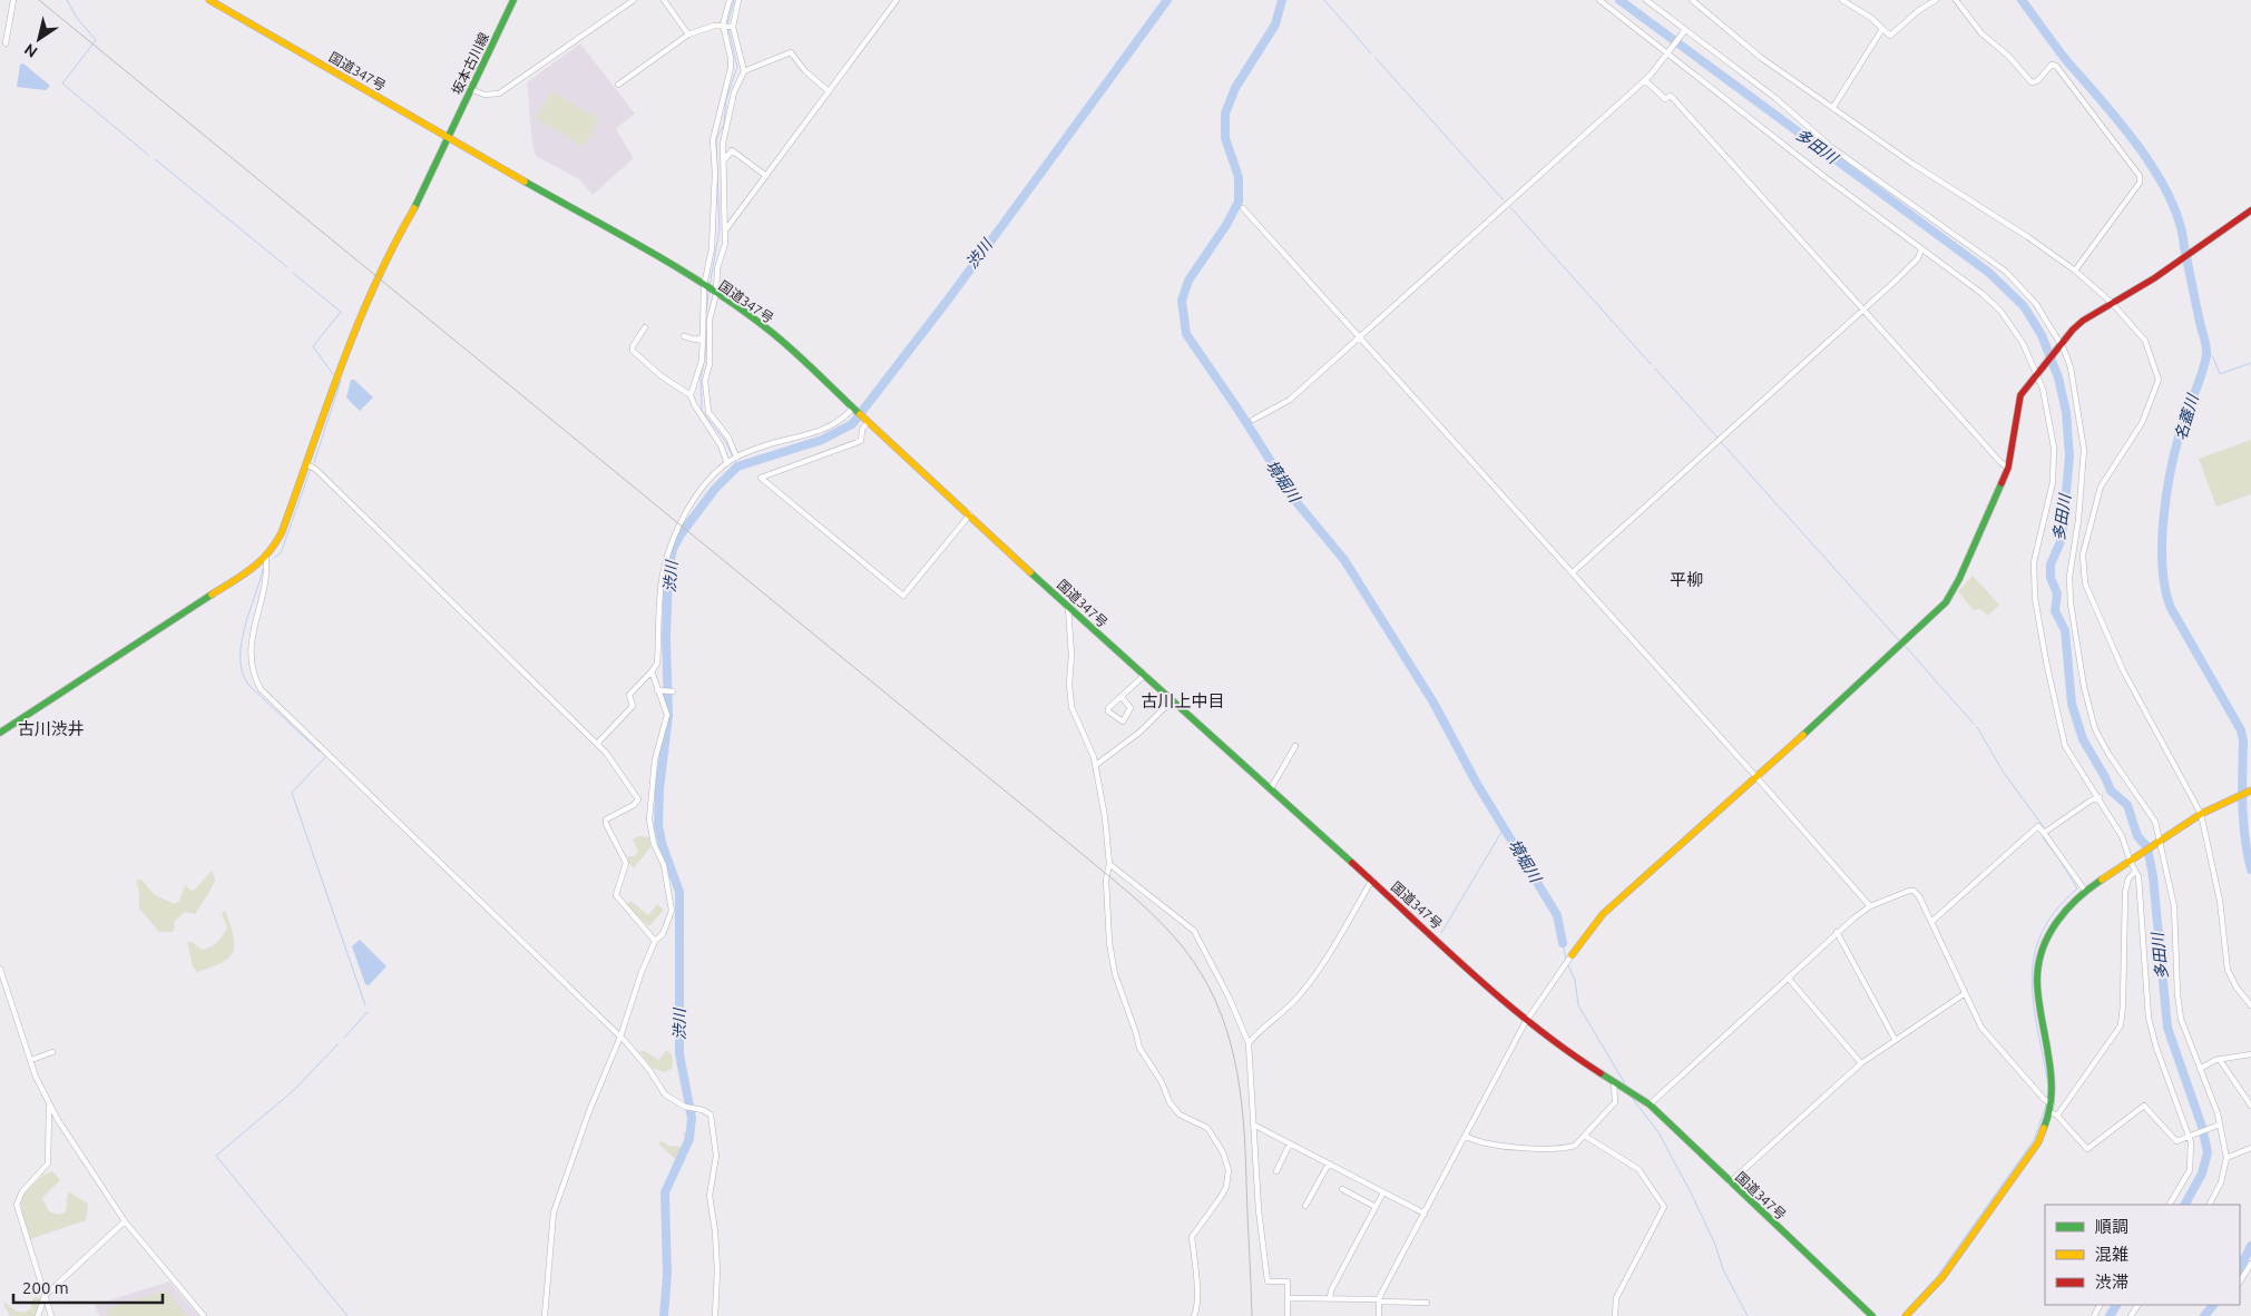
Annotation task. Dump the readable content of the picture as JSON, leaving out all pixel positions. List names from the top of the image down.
{
  "streets": {
    "main road": ["坂本古川線", "国道347号"]
  },
  "crossings": [
    ["坂本古川線", "国道347号"]
  ],
  "districts": ["平柳", "古川上中目", "古川渋井"],
  "water": [
    "多田川",
    "渋川",
    "名蓋川",
    "境堀川"
  ],
  "legend": ["順調", "混雑", "渋滞"],
  "scale_bar": "200 m",
  "north": "bottom left"
}
